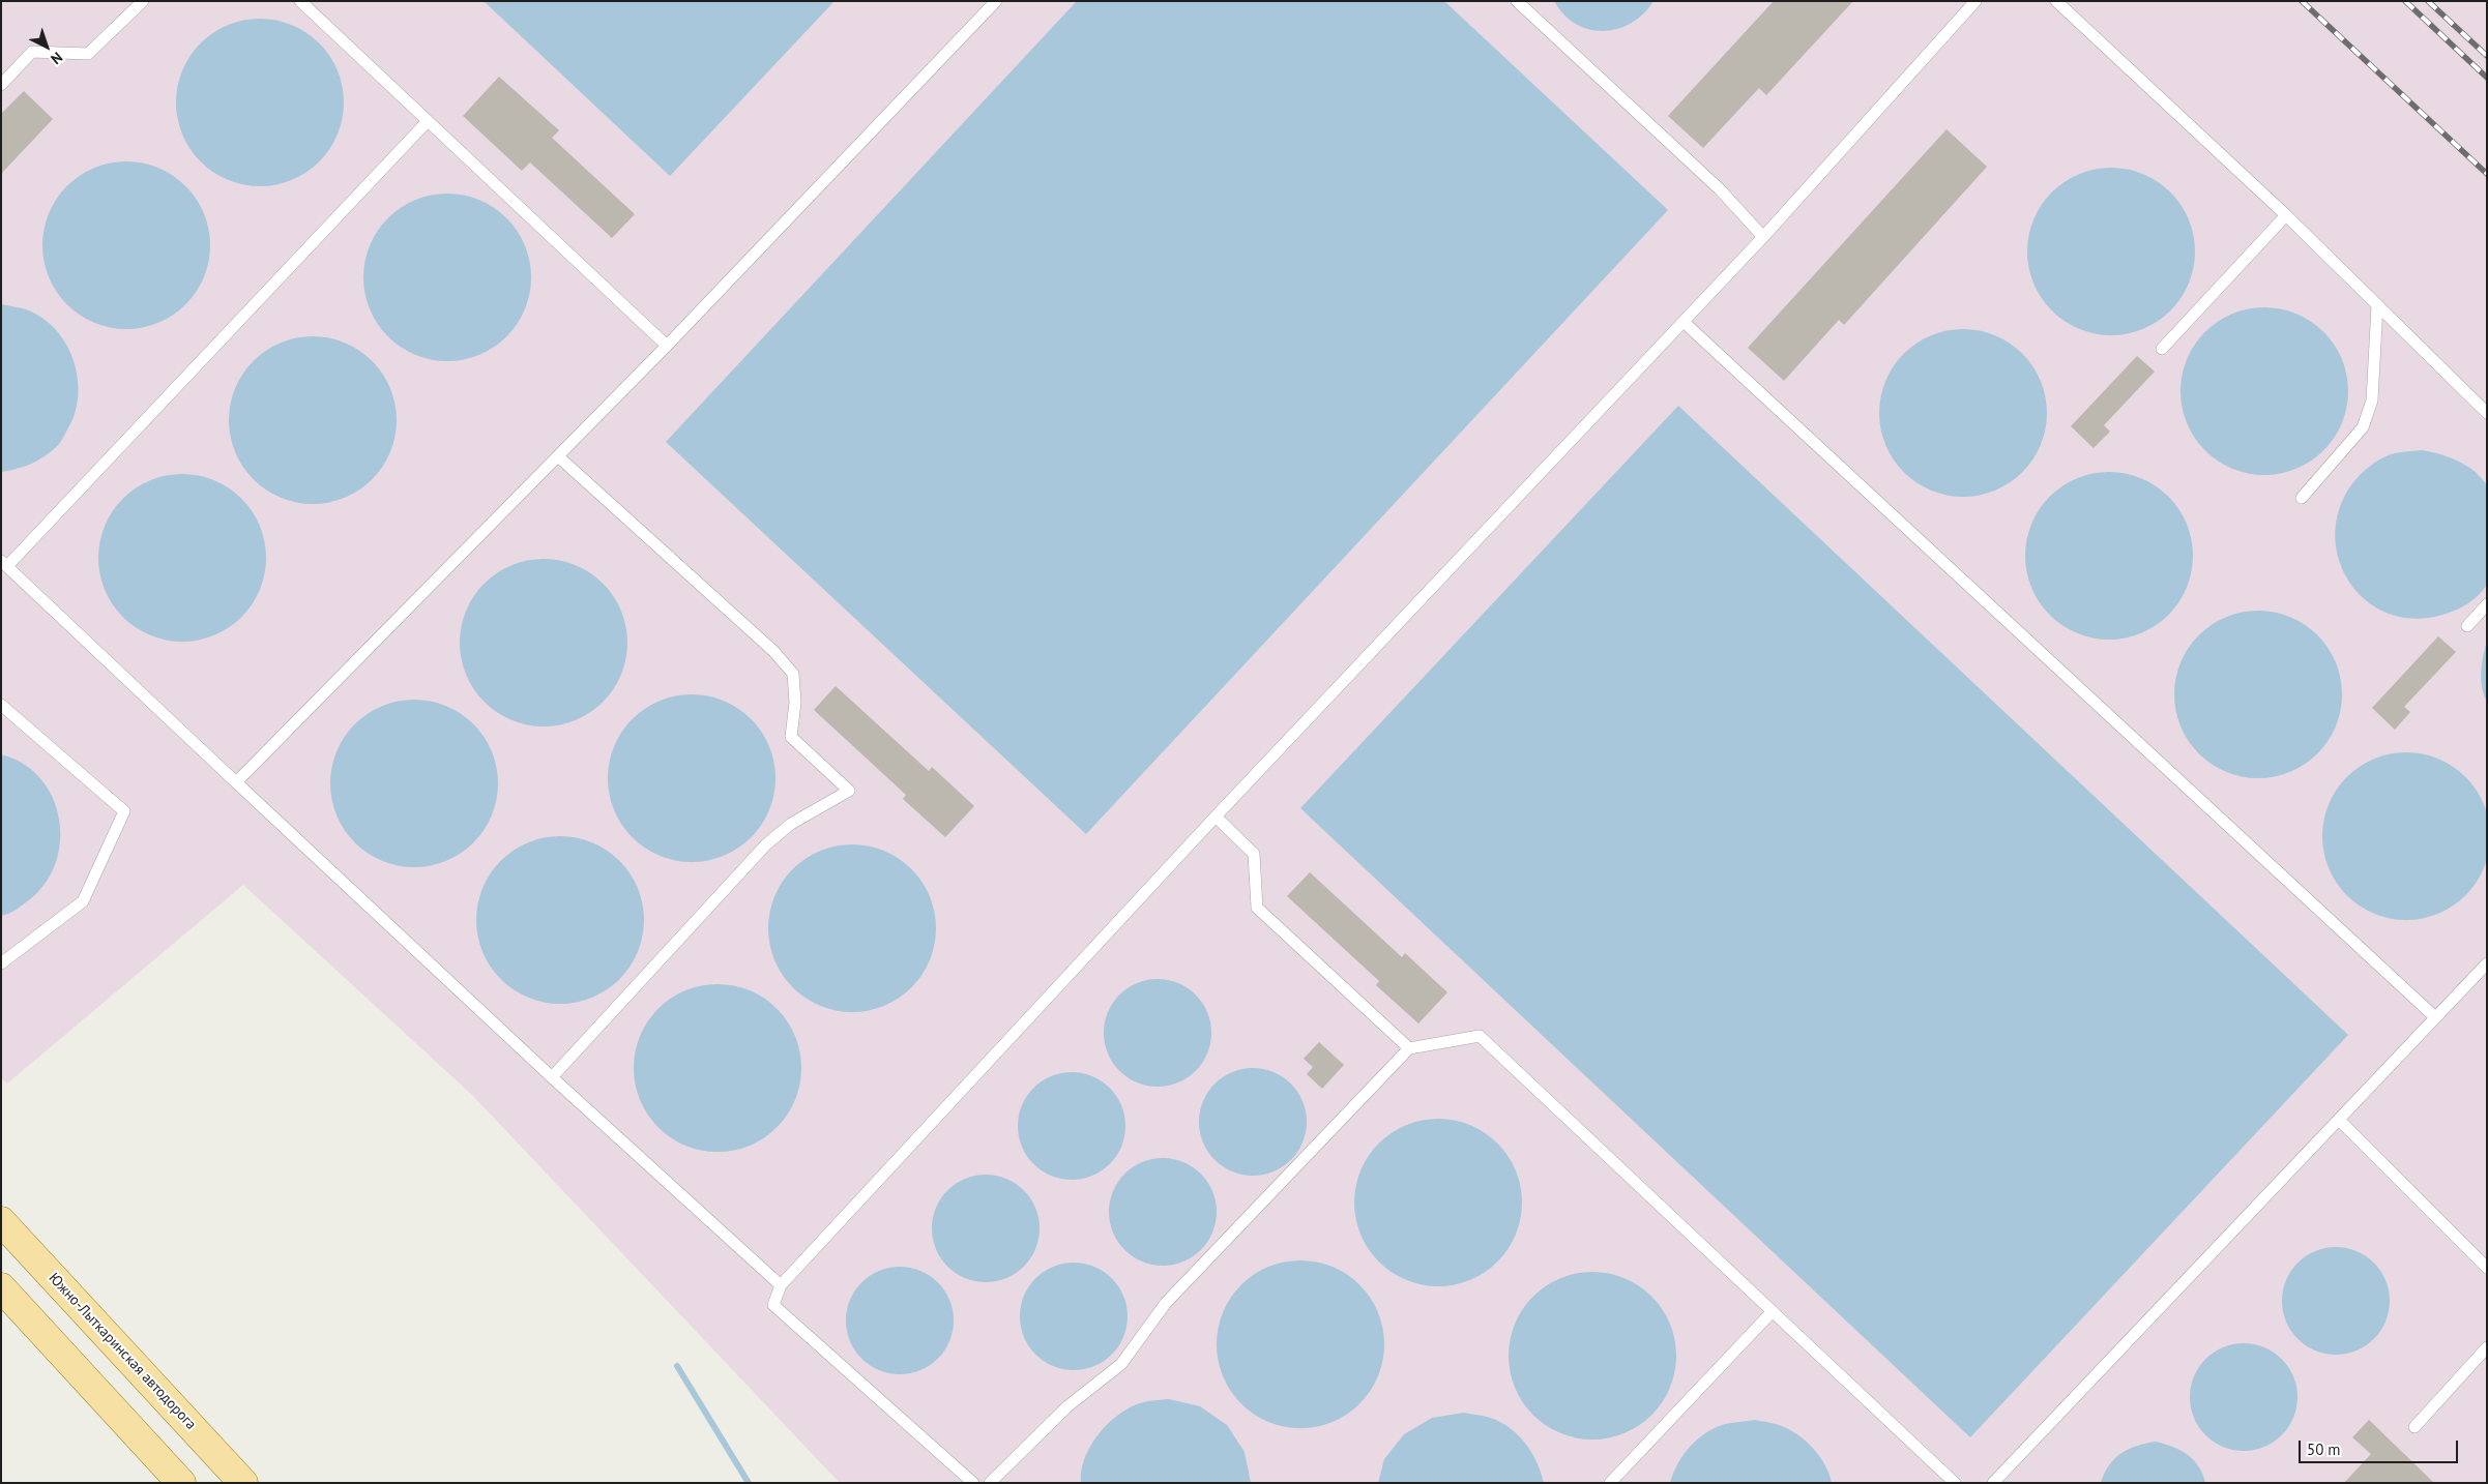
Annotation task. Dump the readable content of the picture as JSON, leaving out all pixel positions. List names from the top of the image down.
{
  "streets": {
    "main road": ["Южно-Лыткаринская автодорога"]
  },
  "scale_bar": "50 m",
  "north": "bottom right"
}
